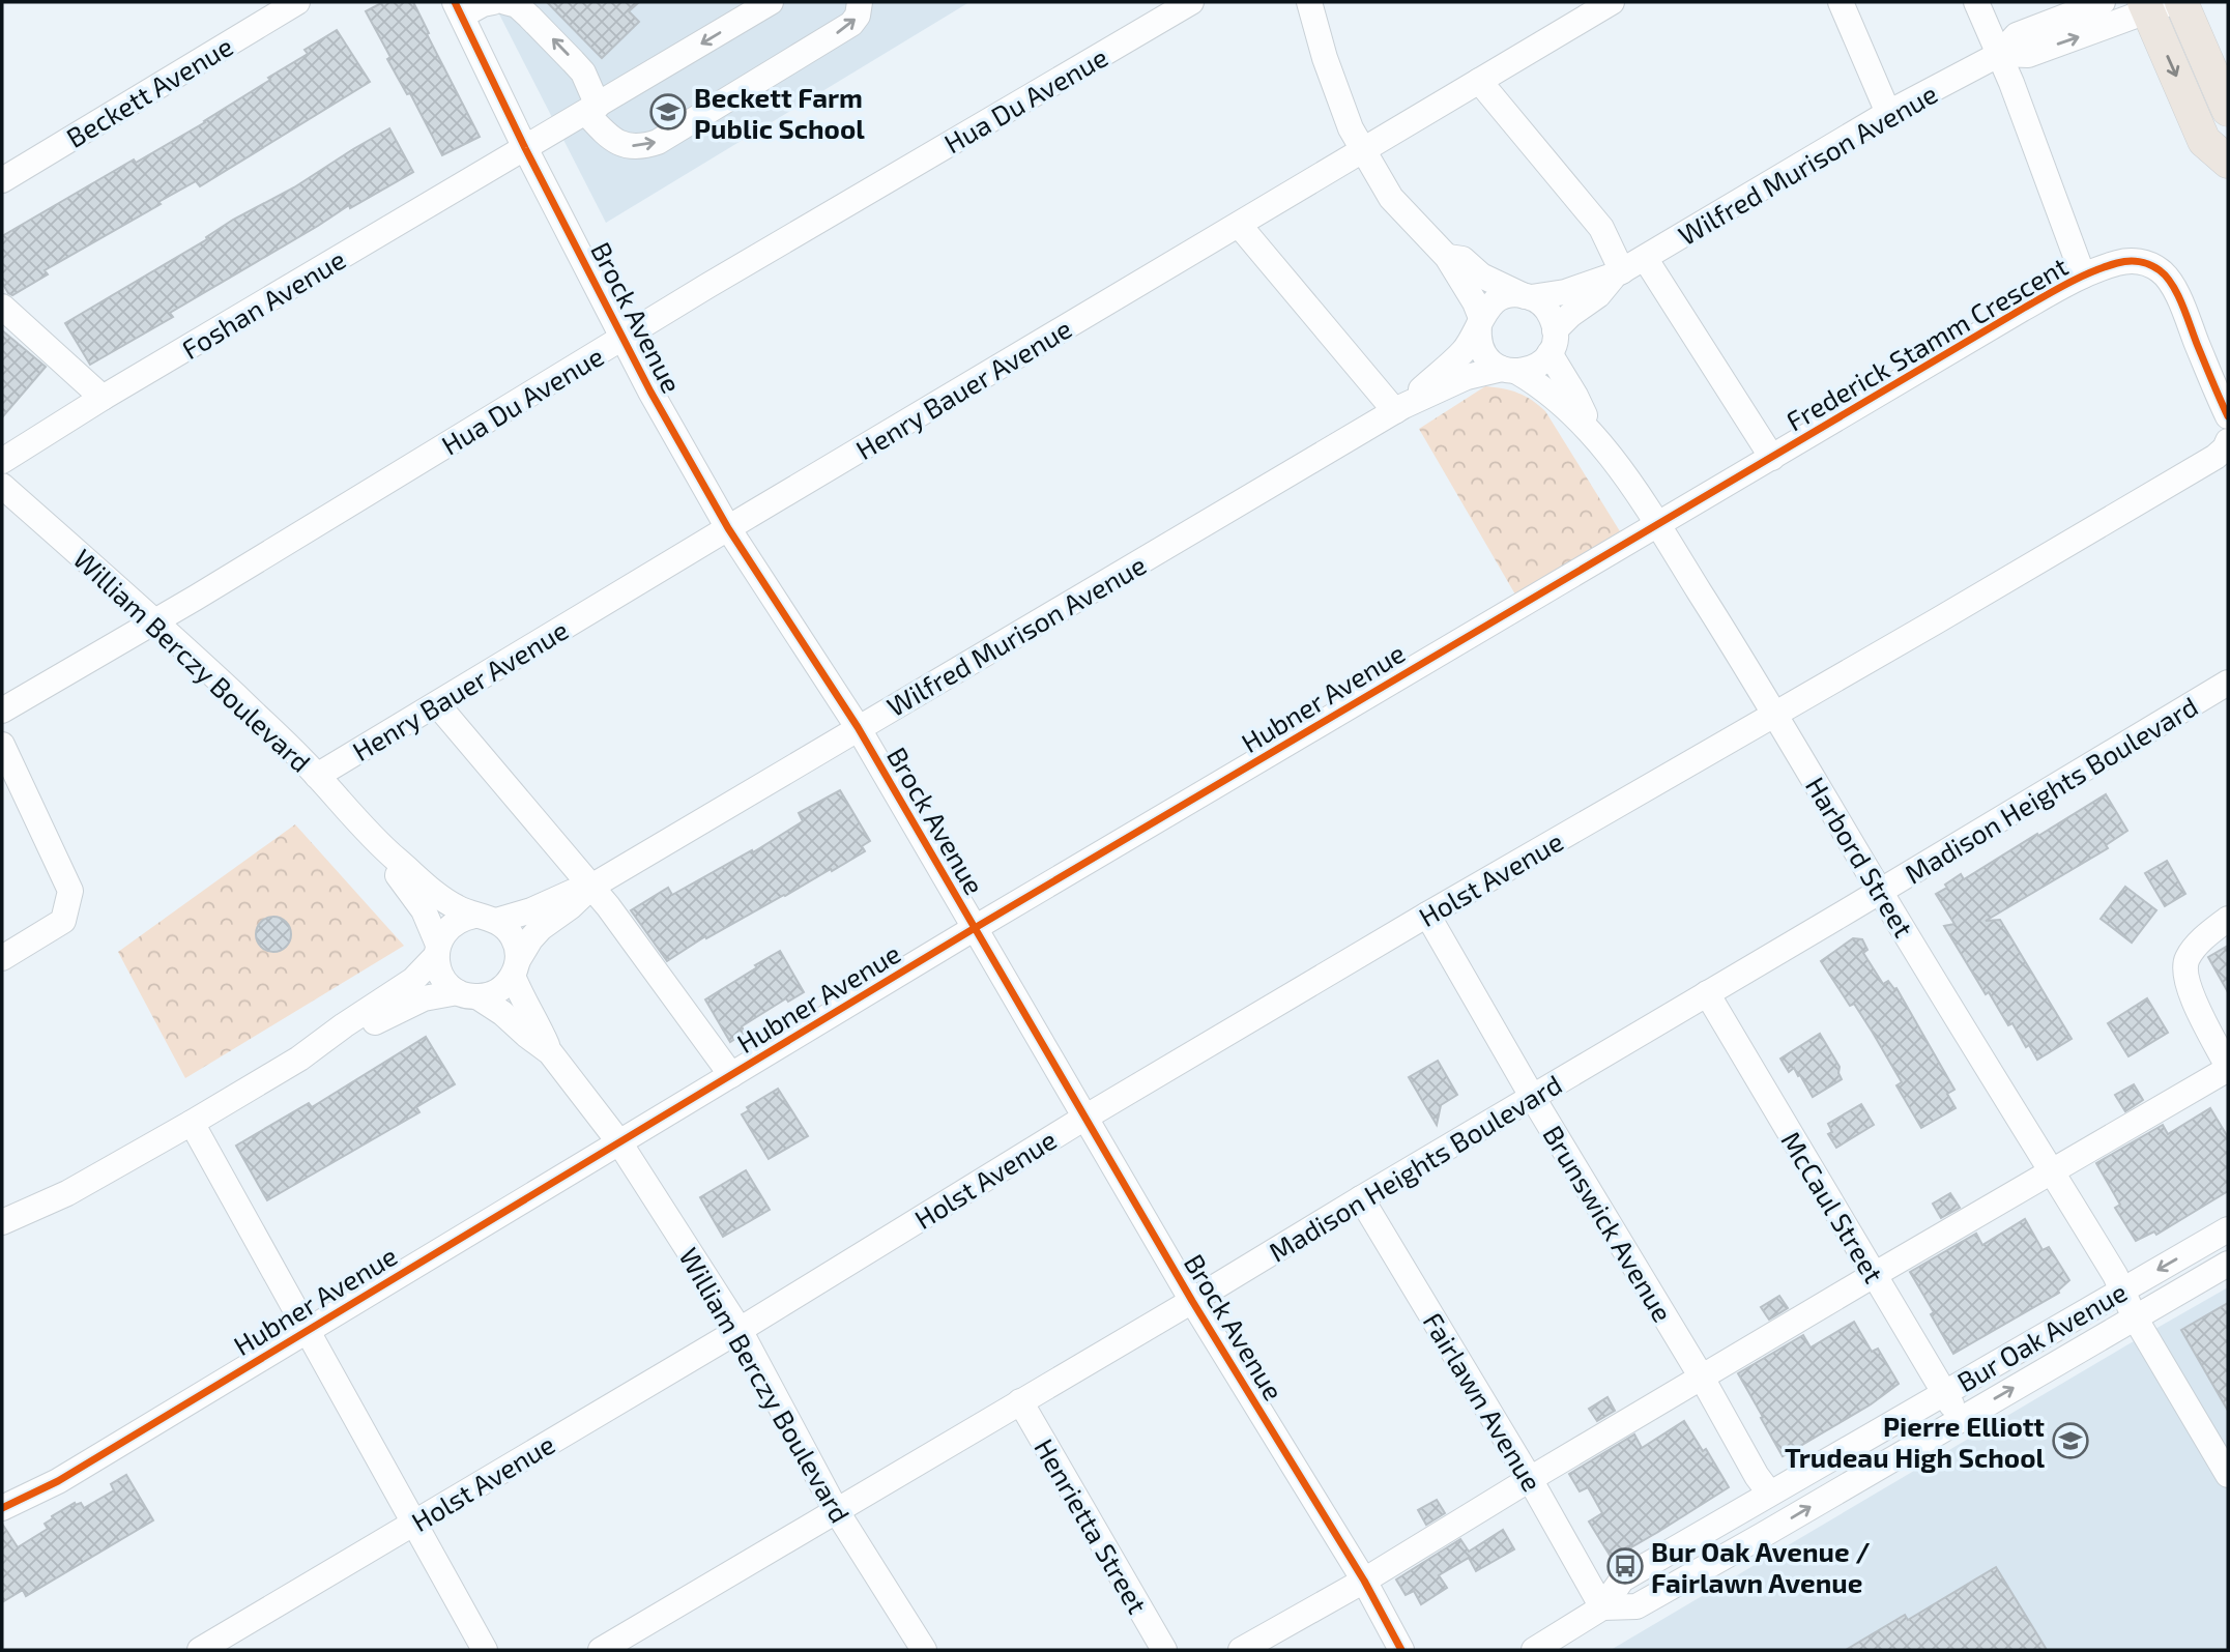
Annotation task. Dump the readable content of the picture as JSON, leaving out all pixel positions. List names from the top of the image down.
{
  "streets": {
    "street": [
      "Beckett Avenue",
      "Hua Du Avenue",
      "Wilfred Murison Avenue",
      "Foshan Avenue",
      "Brock Avenue",
      "Frederick Stamm Crescent",
      "Henry Bauer Avenue",
      "William Berczy Boulevard",
      "Hubner Avenue",
      "Madison Heights Boulevard",
      "Harbord Street",
      "Holst Avenue",
      "McCaul Street",
      "Brunswick Avenue",
      "Bur Oak Avenue",
      "Fairlawn Avenue",
      "Henrietta Street"
    ]
  },
  "crossings": [
    ["Hua Du Avenue", "Brock Avenue"],
    ["Hua Du Avenue", "William Berczy Boulevard"],
    ["Wilfred Murison Avenue", "Brock Avenue"],
    ["Wilfred Murison Avenue", "William Berczy Boulevard"],
    ["Wilfred Murison Avenue", "Harbord Street"],
    ["Foshan Avenue", "Brock Avenue"],
    ["Brock Avenue", "Henry Bauer Avenue"],
    ["Brock Avenue", "Hubner Avenue"],
    ["Brock Avenue", "Madison Heights Boulevard"],
    ["Brock Avenue", "Holst Avenue"],
    ["Frederick Stamm Crescent", "Hubner Avenue"],
    ["Frederick Stamm Crescent", "Harbord Street"],
    ["Henry Bauer Avenue", "William Berczy Boulevard"],
    ["William Berczy Boulevard", "Hubner Avenue"],
    ["William Berczy Boulevard", "Madison Heights Boulevard"],
    ["William Berczy Boulevard", "Holst Avenue"],
    ["Hubner Avenue", "Harbord Street"],
    ["Madison Heights Boulevard", "Harbord Street"],
    ["Madison Heights Boulevard", "McCaul Street"],
    ["Madison Heights Boulevard", "Brunswick Avenue"],
    ["Madison Heights Boulevard", "Fairlawn Avenue"],
    ["Madison Heights Boulevard", "Henrietta Street"],
    ["Harbord Street", "Holst Avenue"],
    ["Harbord Street", "Bur Oak Avenue"],
    ["Holst Avenue", "Brunswick Avenue"],
    ["McCaul Street", "Bur Oak Avenue"],
    ["Brunswick Avenue", "Bur Oak Avenue"],
    ["Bur Oak Avenue", "Fairlawn Avenue"]
  ],
  "places": {
    "school or university": ["Beckett Farm Public School", "Pierre Elliott Trudeau High School"],
    "bus stop": ["Bur Oak Avenue / Fairlawn Avenue"]
  }
}
